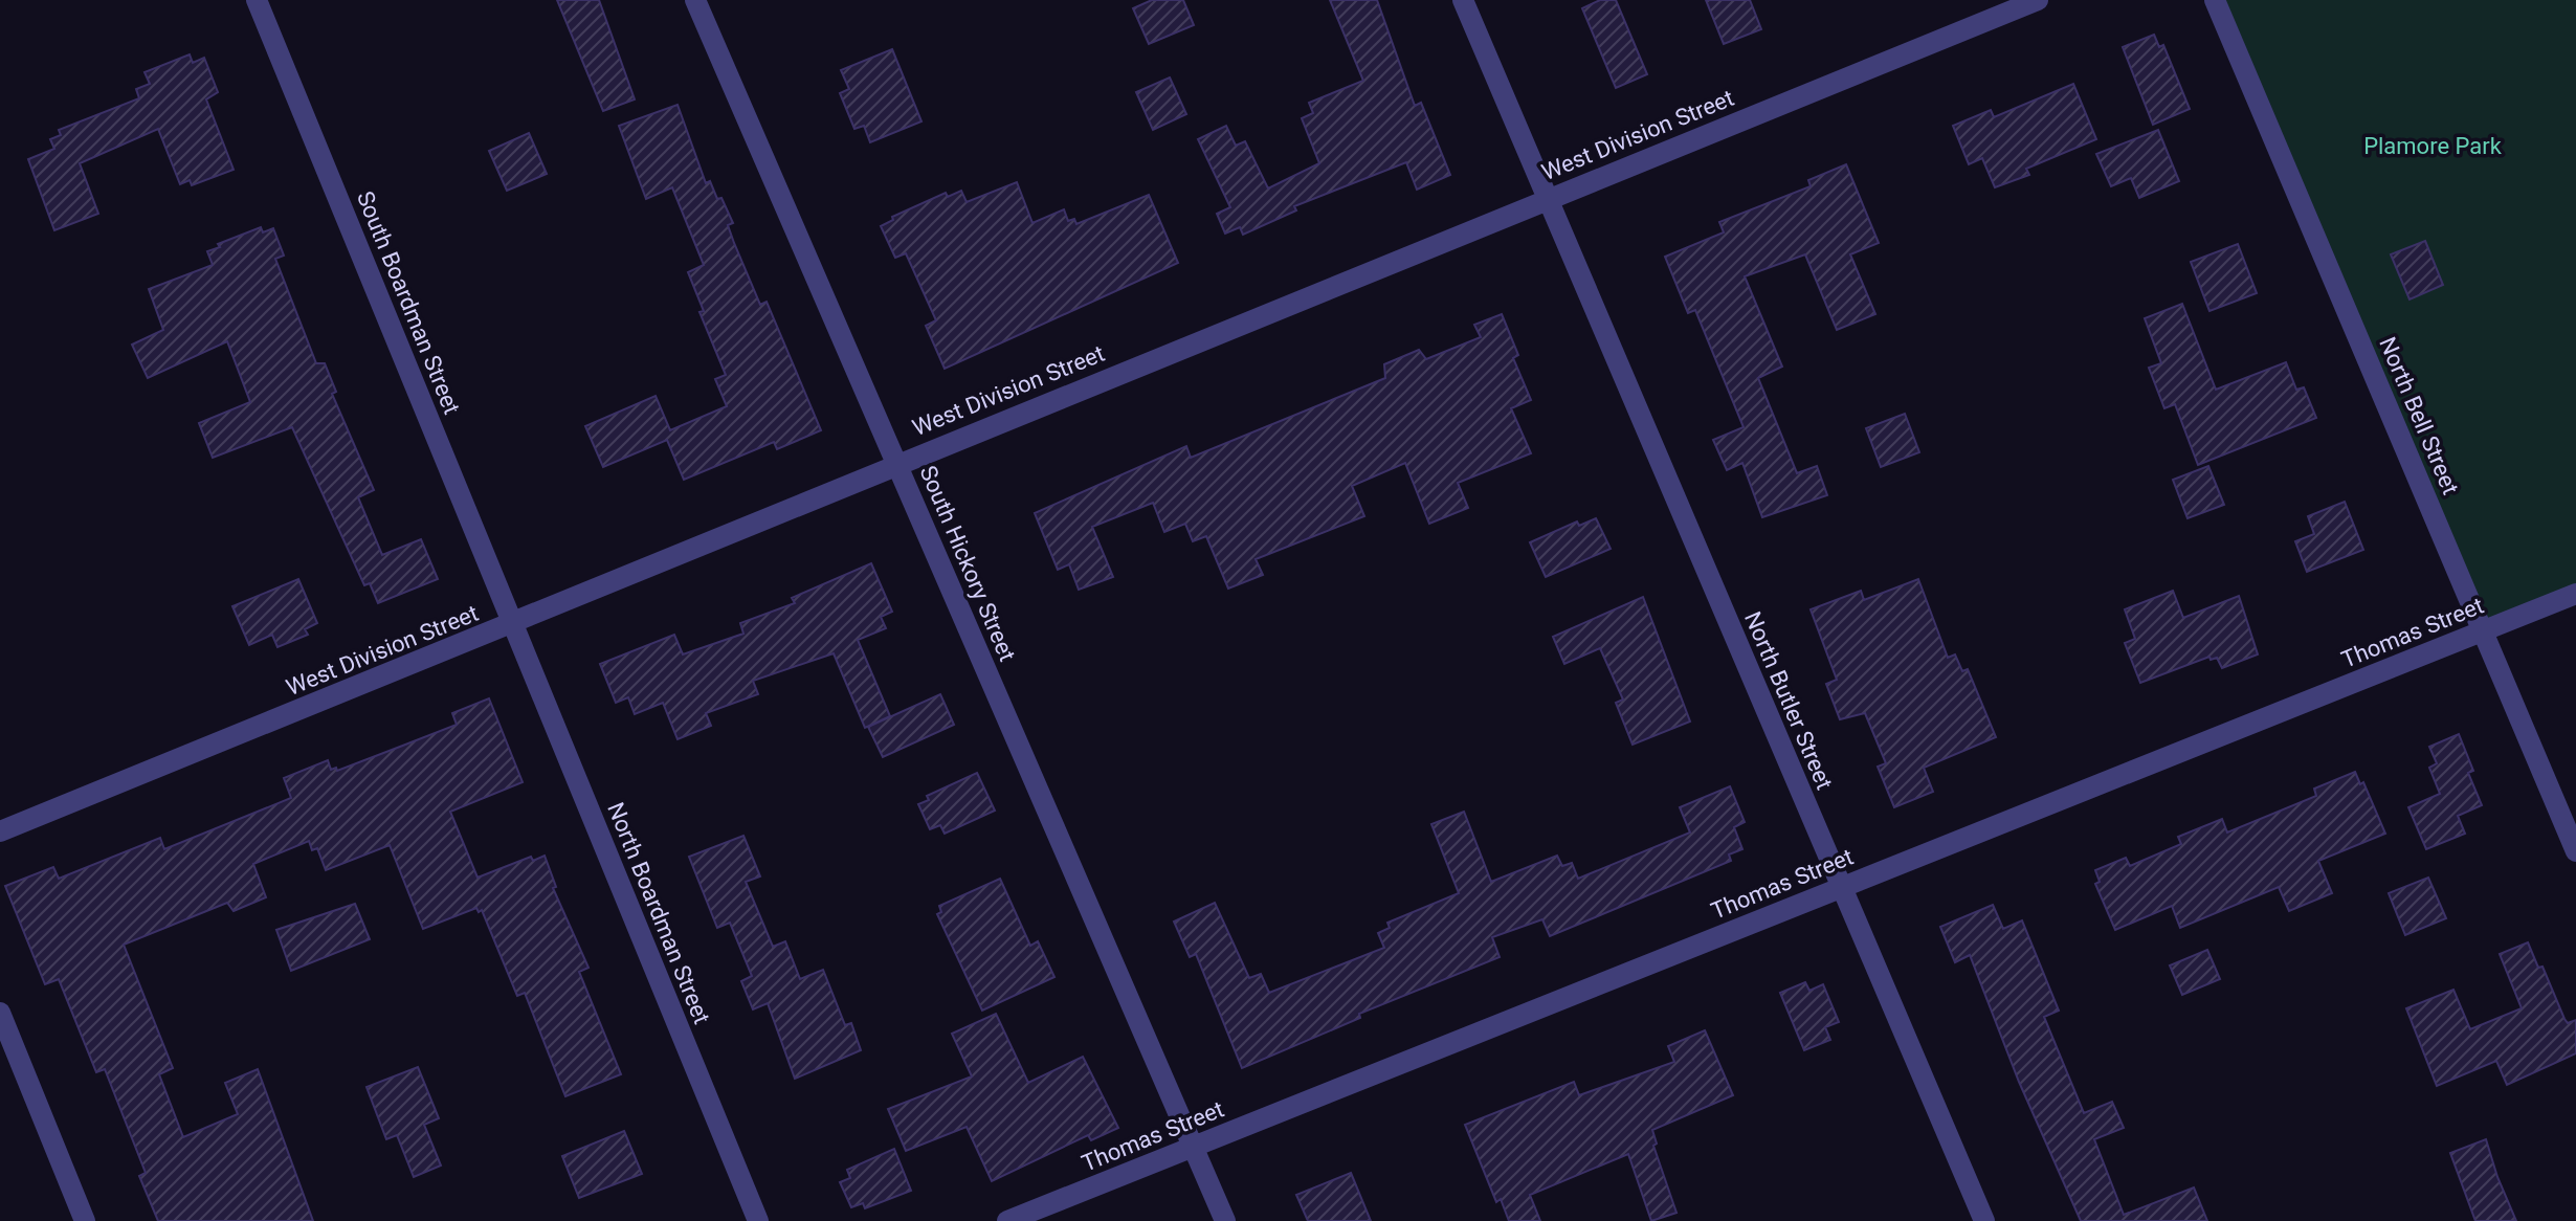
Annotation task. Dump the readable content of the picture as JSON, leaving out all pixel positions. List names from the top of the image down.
{
  "streets": {
    "street": [
      "West Division Street",
      "South Boardman Street",
      "North Bell Street",
      "South Hickory Street",
      "Thomas Street",
      "North Butler Street",
      "North Boardman Street"
    ]
  },
  "crossings": [
    ["West Division Street", "South Boardman Street"],
    ["West Division Street", "South Hickory Street"],
    ["West Division Street", "North Butler Street"],
    ["West Division Street", "North Boardman Street"],
    ["South Boardman Street", "North Boardman Street"],
    ["North Bell Street", "Thomas Street"],
    ["South Hickory Street", "Thomas Street"],
    ["Thomas Street", "North Butler Street"]
  ],
  "parks": ["Plamore Park"]
}
